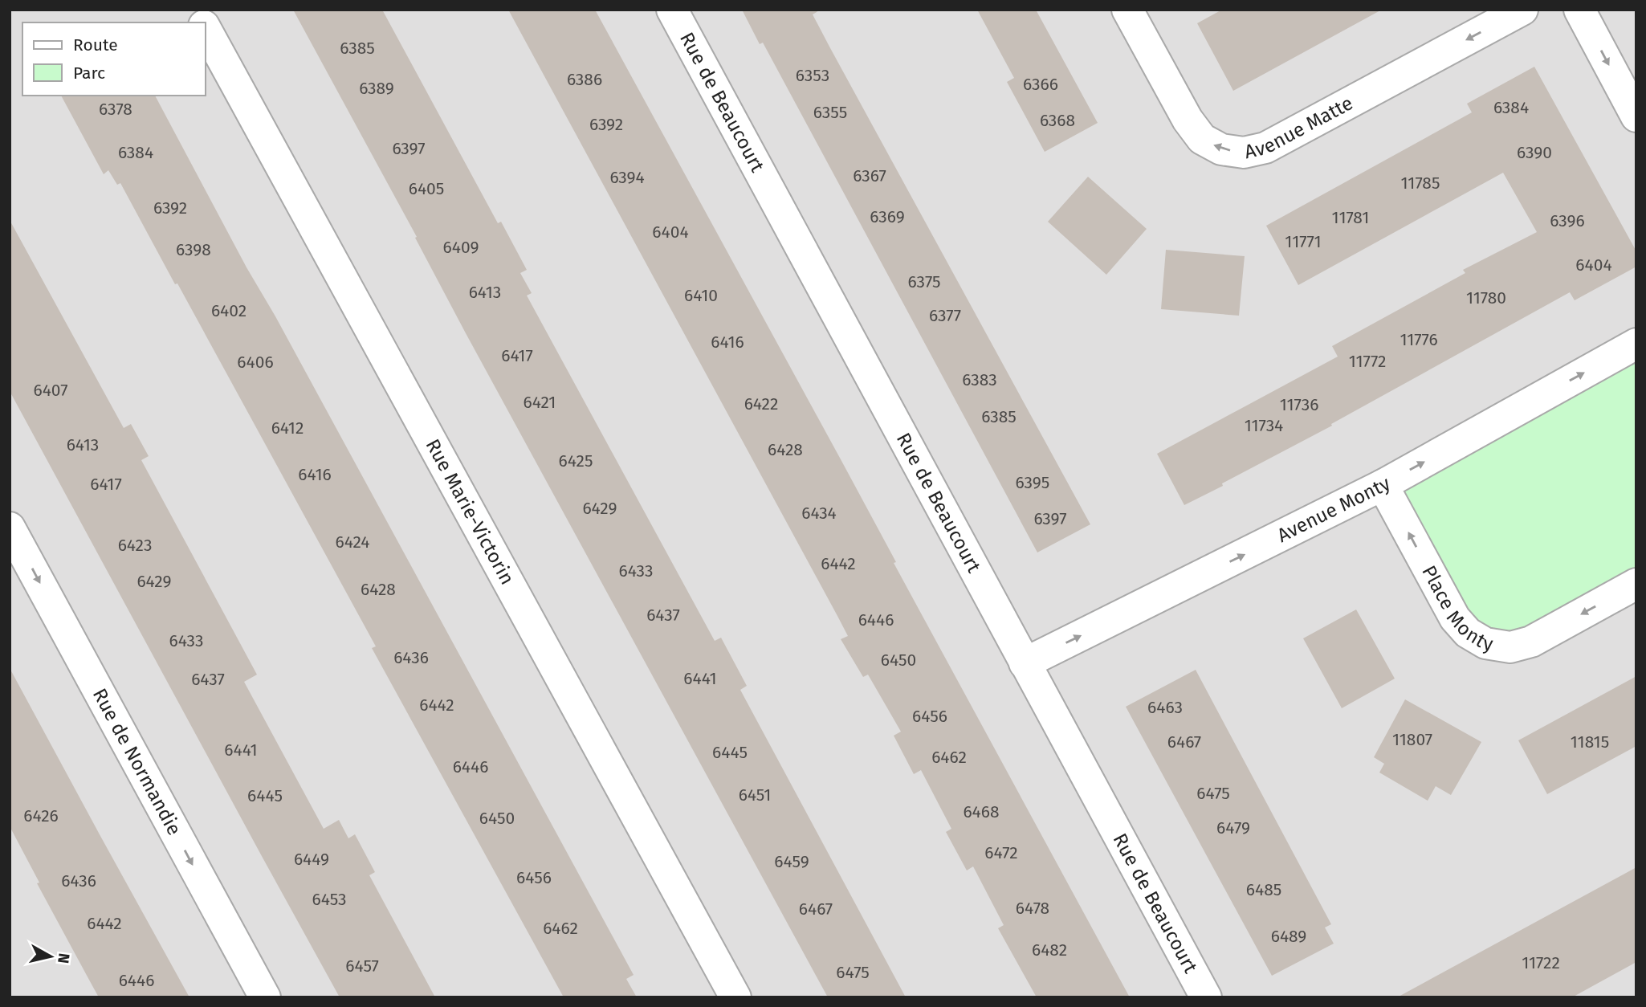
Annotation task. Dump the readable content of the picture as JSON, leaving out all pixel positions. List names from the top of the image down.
{
  "streets": {
    "street": [
      "Rue de Beaucourt",
      "Avenue Matte",
      "Avenue Monty",
      "Rue Marie-Victorin",
      "Place Monty",
      "Rue de Normandie"
    ]
  },
  "crossings": [
    ["Rue de Beaucourt", "Avenue Monty"],
    ["Avenue Monty", "Place Monty"]
  ],
  "one_way": ["Avenue Monty", "Rue de Normandie"],
  "house_numbers": [
    "6385",
    "6353",
    "6386",
    "6366",
    "6389",
    "6384",
    "6378",
    "6355",
    "6368",
    "6392",
    "6397",
    "6384",
    "6390",
    "6367",
    "6394",
    "11785",
    "6405",
    "6392",
    "6369",
    "11781",
    "6396",
    "6404",
    "11771",
    "6409",
    "6398",
    "6404",
    "6375",
    "6413",
    "6410",
    "11780",
    "6402",
    "6377",
    "11776",
    "6416",
    "6417",
    "11772",
    "6406",
    "6383",
    "6407",
    "6421",
    "6422",
    "11736",
    "6385",
    "11734",
    "6412",
    "6413",
    "6428",
    "6425",
    "6416",
    "6395",
    "6417",
    "6429",
    "6434",
    "6397",
    "6424",
    "6423",
    "6442",
    "6433",
    "6429",
    "6428",
    "6437",
    "6446",
    "6433",
    "6436",
    "6450",
    "6441",
    "6437",
    "6442",
    "6463",
    "6456",
    "11807",
    "6467",
    "11815",
    "6441",
    "6445",
    "6462",
    "6446",
    "6475",
    "6451",
    "6445",
    "6468",
    "6426",
    "6450",
    "6479",
    "6472",
    "6449",
    "6459",
    "6456",
    "6436",
    "6485",
    "6453",
    "6478",
    "6467",
    "6442",
    "6462",
    "6489",
    "6482",
    "11722",
    "6457",
    "6475",
    "6446"
  ],
  "legend": ["Route", "Parc"],
  "north": "right"
}
